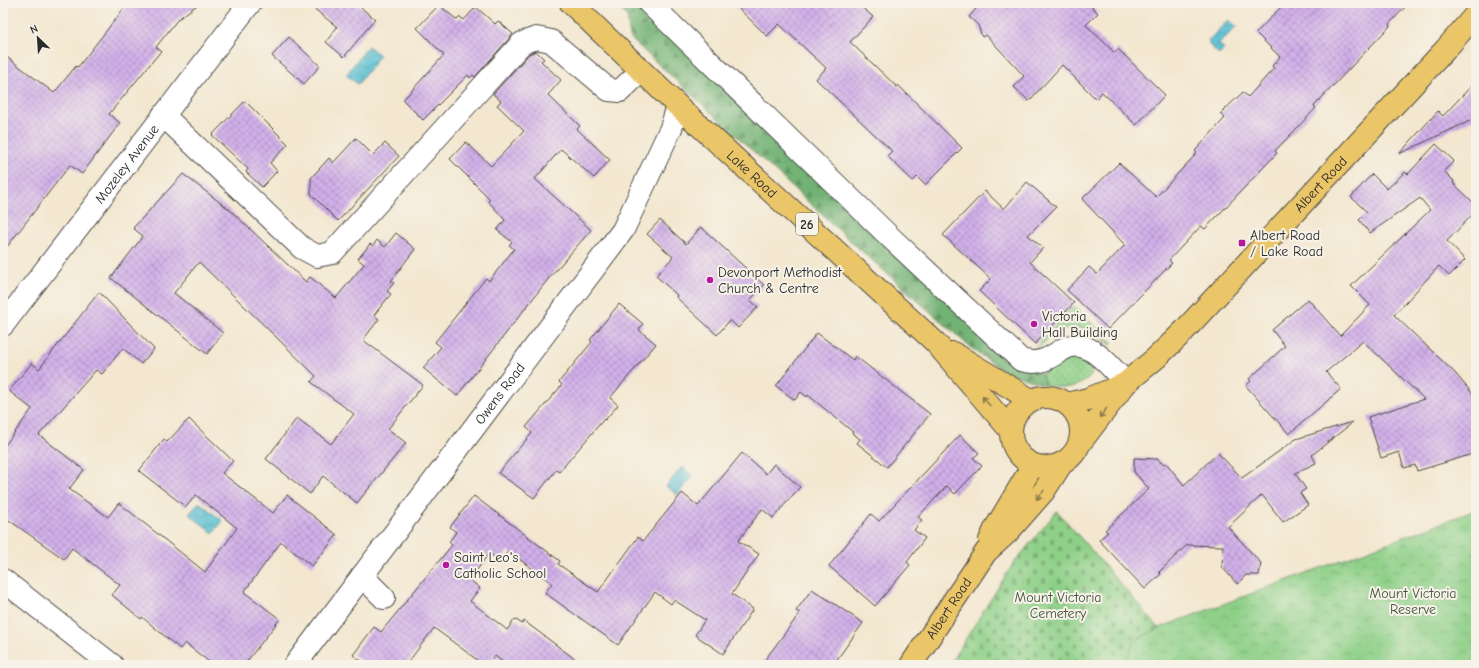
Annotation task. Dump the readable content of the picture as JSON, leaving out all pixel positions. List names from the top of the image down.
{
  "streets": {
    "main road": ["Lake Road", "Albert Road", "26"],
    "street": ["Mozeley Avenue", "Owens Road"]
  },
  "crossings": [
    ["Lake Road", "Albert Road"],
    ["Lake Road", "26"],
    ["Lake Road", "Owens Road"],
    ["Albert Road", "26"]
  ],
  "parks": ["Mount Victoria Reserve", "Mount Victoria Cemetery"],
  "places": {
    "transit": ["Albert Road / Lake Road"],
    "other": ["Devonport Methodist Church & Centre", "Victoria Hall Building", "Saint Leo's Catholic School"]
  },
  "north": "top left"
}
